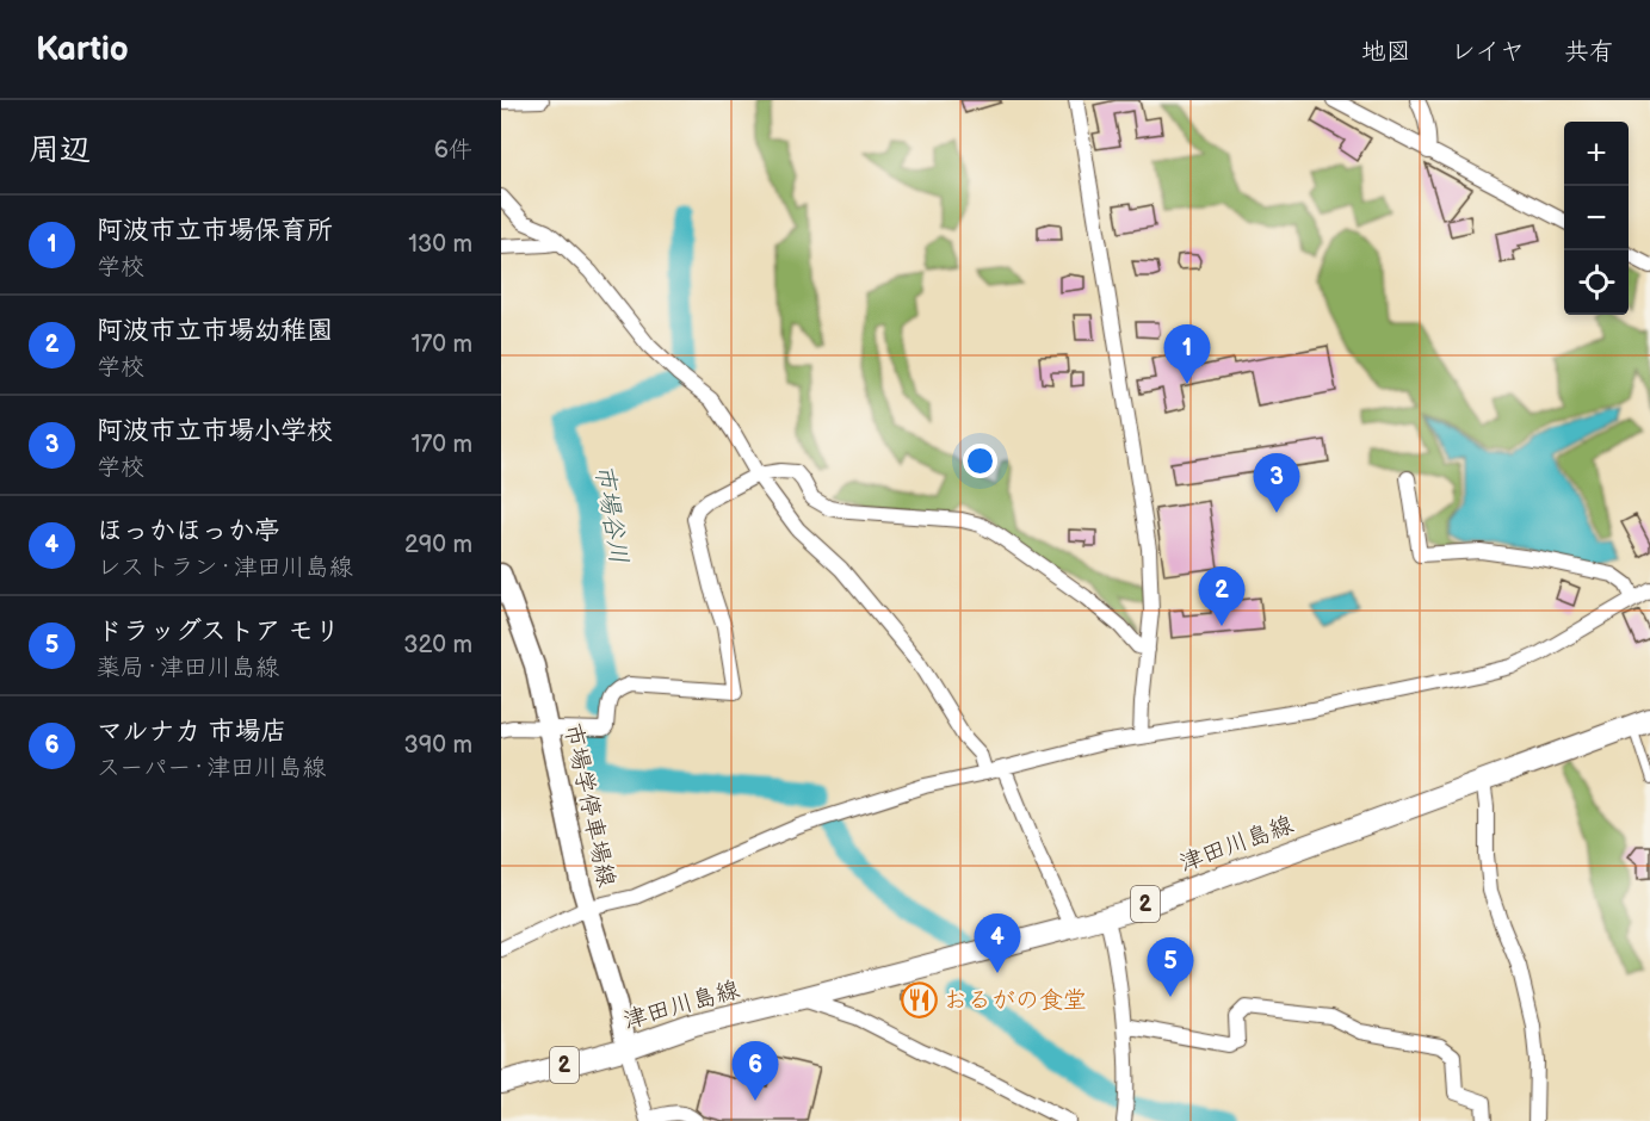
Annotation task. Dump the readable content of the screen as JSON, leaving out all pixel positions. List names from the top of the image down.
{
  "streets": {
    "main road": ["市場学停車場線", "津田川島線", "2"]
  },
  "crossings": [
    ["市場学停車場線", "津田川島線"]
  ],
  "water": ["市場谷川"],
  "places": {
    "restaurant": ["おるがの食堂"]
  },
  "page": {
    "header": "Kartio",
    "nav": ["地図", "レイヤ", "共有"],
    "heading": ["周辺", "6件"],
    "map_buttons": ["+", "−"],
    "list": [
      {
        "mark": "1",
        "name": "阿波市立市場保育所",
        "note": "学校",
        "value": "130 m"
      },
      {
        "mark": "2",
        "name": "阿波市立市場幼稚園",
        "note": "学校",
        "value": "170 m"
      },
      {
        "mark": "3",
        "name": "阿波市立市場小学校",
        "note": "学校",
        "value": "170 m"
      },
      {
        "mark": "4",
        "name": "ほっかほっか亭",
        "note": "レストラン · 津田川島線",
        "value": "290 m"
      },
      {
        "mark": "5",
        "name": "ドラッグストア モリ",
        "note": "薬局 · 津田川島線",
        "value": "320 m"
      },
      {
        "mark": "6",
        "name": "マルナカ 市場店",
        "note": "スーパー · 津田川島線",
        "value": "390 m"
      }
    ],
    "pins": [
      "1",
      "3",
      "2",
      "4",
      "5",
      "6"
    ]
  }
}
